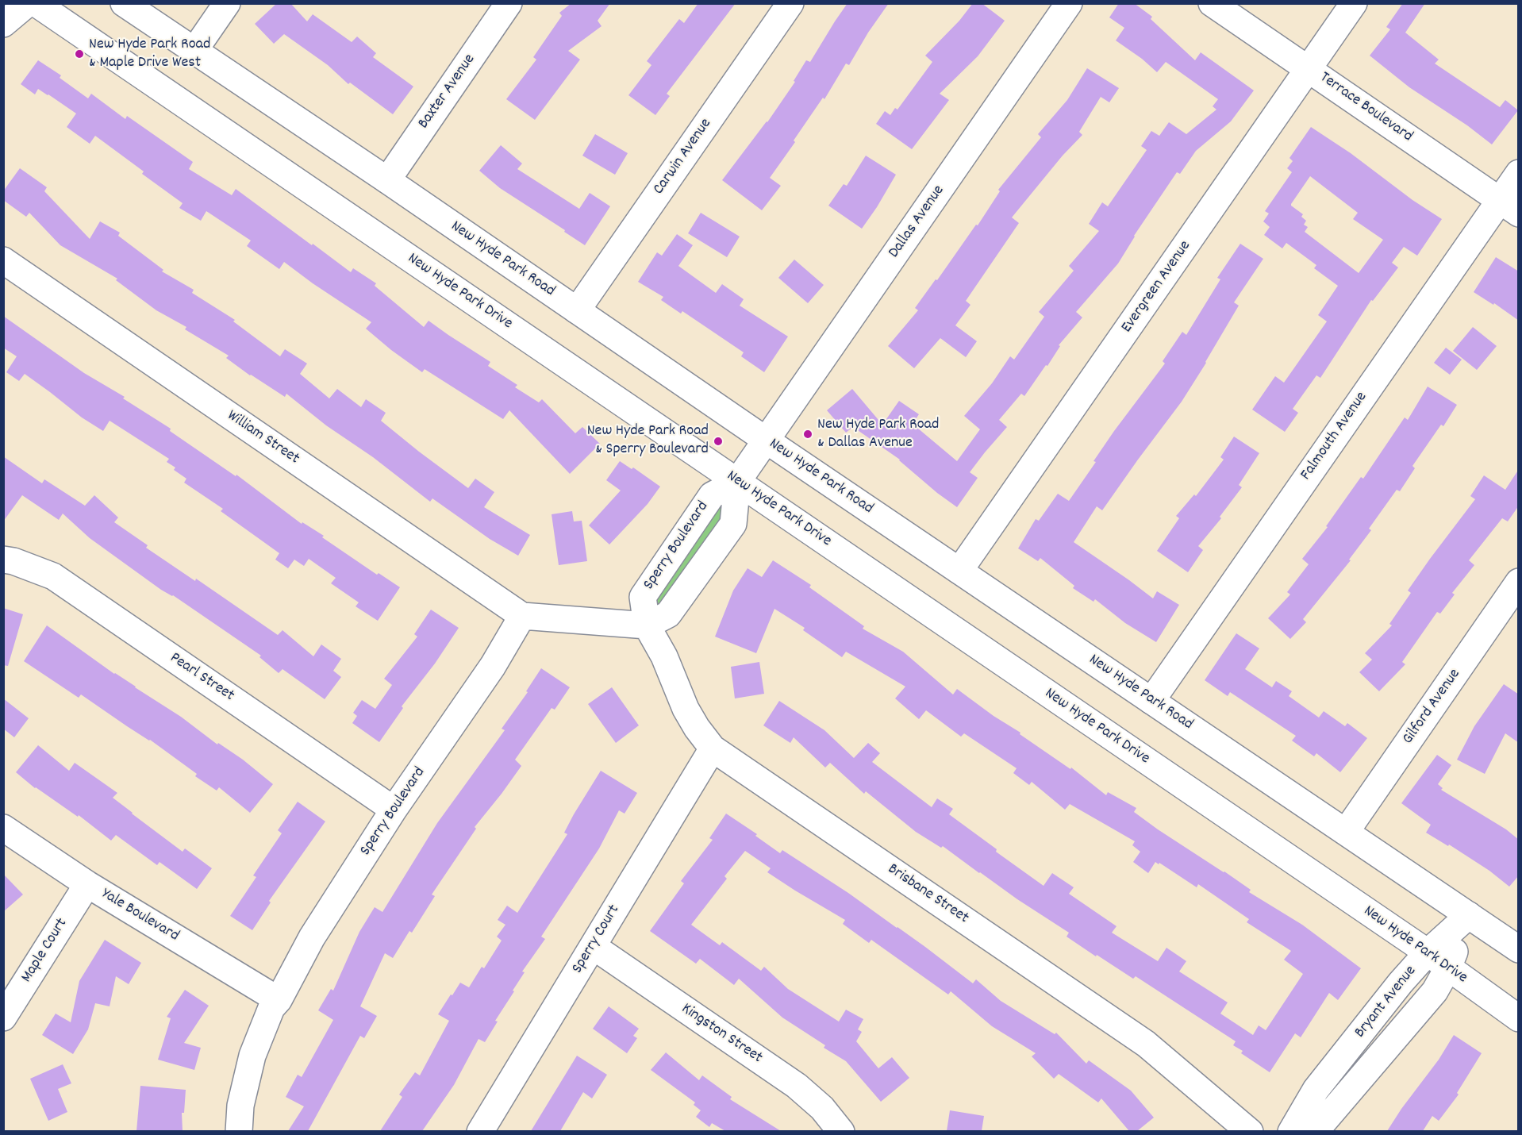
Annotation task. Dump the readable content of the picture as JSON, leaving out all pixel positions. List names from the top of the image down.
{
  "streets": {
    "street": [
      "Baxter Avenue",
      "Terrace Boulevard",
      "Carwin Avenue",
      "Dallas Avenue",
      "New Hyde Park Road",
      "Evergreen Avenue",
      "New Hyde Park Drive",
      "Falmouth Avenue",
      "William Street",
      "Sperry Boulevard",
      "Pearl Street",
      "Gilford Avenue",
      "Brisbane Street",
      "Yale Boulevard",
      "Sperry Court",
      "Maple Court",
      "Bryant Avenue",
      "Kingston Street"
    ]
  },
  "crossings": [
    ["Baxter Avenue", "New Hyde Park Road"],
    ["Terrace Boulevard", "Evergreen Avenue"],
    ["Terrace Boulevard", "Falmouth Avenue"],
    ["Carwin Avenue", "New Hyde Park Road"],
    ["Dallas Avenue", "New Hyde Park Road"],
    ["Dallas Avenue", "Sperry Boulevard"],
    ["New Hyde Park Road", "Evergreen Avenue"],
    ["New Hyde Park Road", "Falmouth Avenue"],
    ["New Hyde Park Road", "Sperry Boulevard"],
    ["New Hyde Park Road", "Gilford Avenue"],
    ["New Hyde Park Road", "Bryant Avenue"],
    ["New Hyde Park Drive", "Sperry Boulevard"],
    ["New Hyde Park Drive", "Bryant Avenue"],
    ["William Street", "Sperry Boulevard"],
    ["Sperry Boulevard", "Pearl Street"],
    ["Sperry Boulevard", "Brisbane Street"],
    ["Sperry Boulevard", "Yale Boulevard"],
    ["Brisbane Street", "Sperry Court"],
    ["Yale Boulevard", "Maple Court"],
    ["Sperry Court", "Kingston Street"]
  ],
  "places": ["New Hyde Park Road & Maple Drive West", "New Hyde Park Road & Dallas Avenue", "New Hyde Park Road & Sperry Boulevard"]
}
